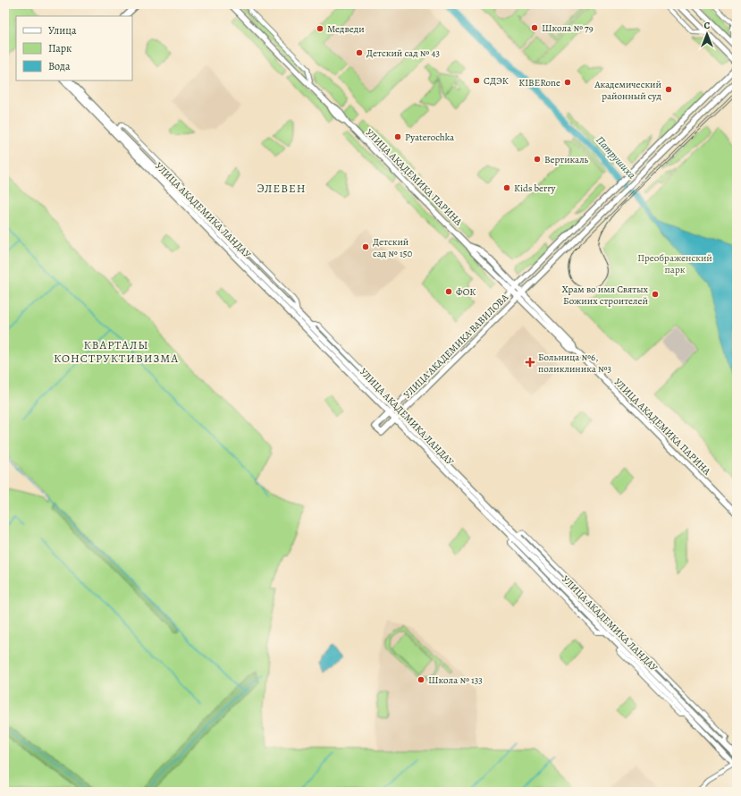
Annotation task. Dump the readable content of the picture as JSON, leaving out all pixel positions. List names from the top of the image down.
{
  "streets": {
    "street": ["УЛИЦА АКАДЕМИКА ПАРИНА", "УЛИЦА АКАДЕМИКА ЛАНДАУ", "УЛИЦА АКАДЕМИКА ВАВИЛОВА"]
  },
  "crossings": [
    ["УЛИЦА АКАДЕМИКА ПАРИНА", "УЛИЦА АКАДЕМИКА ВАВИЛОВА"],
    ["УЛИЦА АКАДЕМИКА ЛАНДАУ", "УЛИЦА АКАДЕМИКА ВАВИЛОВА"]
  ],
  "districts": ["ЭЛЕВЕН", "КВАРТАЛЫ КОНСТРУКТИВИЗМА"],
  "water": ["Патрушиха"],
  "parks": ["Преображенский парк"],
  "places": {
    "other": [
      "Школа № 79",
      "Медведи",
      "Детский сад № 43",
      "СДЭК",
      "KIBERone",
      "Академический районный суд",
      "Pyaterochka",
      "Вертикаль",
      "Kids berry",
      "Детский сад № 150",
      "ФОК",
      "Храм во имя Святых Божиих строителей",
      "Школа № 133"
    ],
    "health": ["Больница №6, поликлиника №3"]
  },
  "legend": ["Улица", "Парк", "Вода"],
  "north": "top"
}
